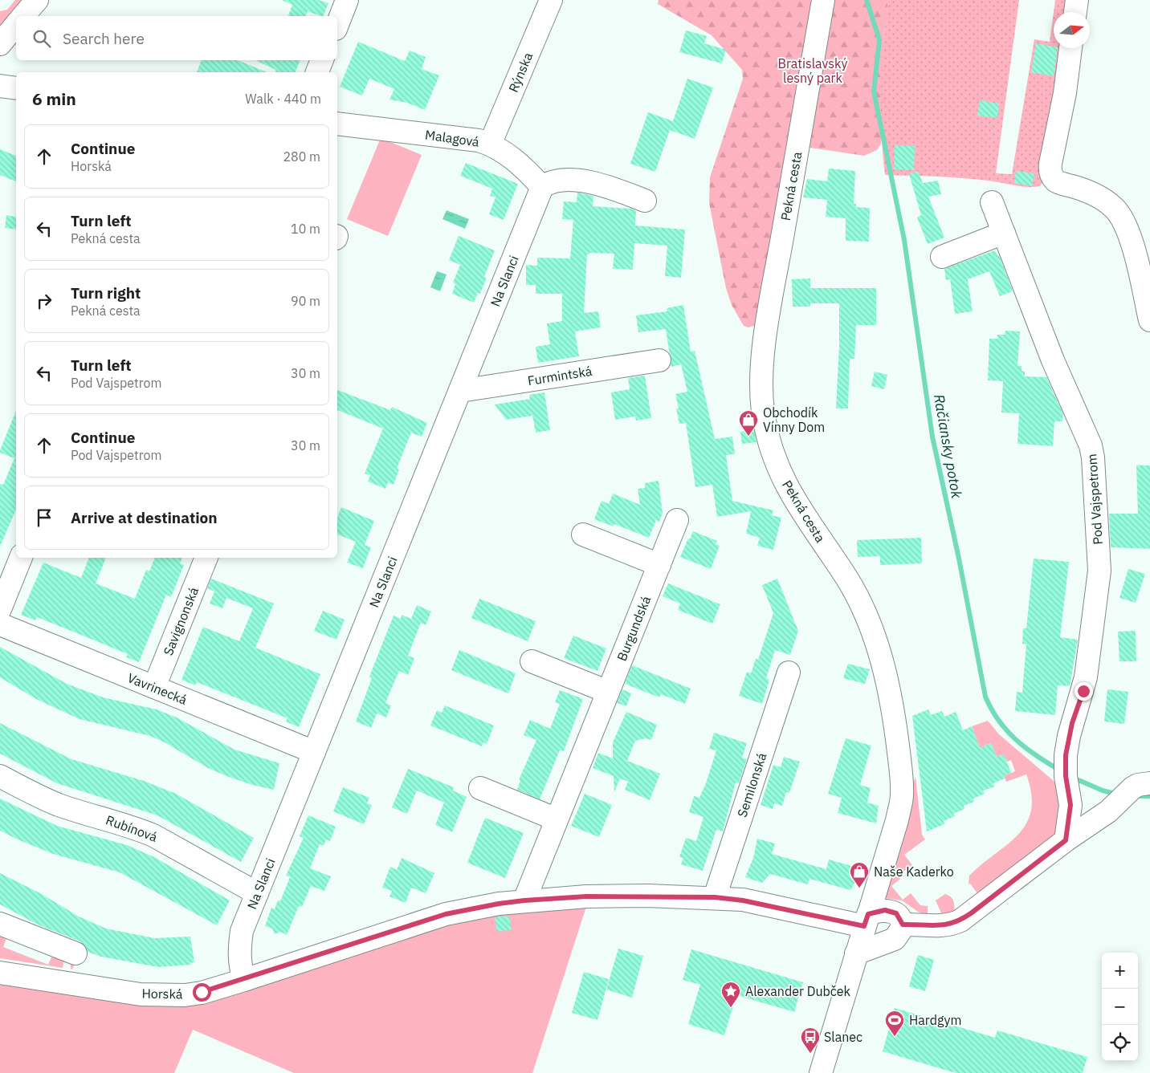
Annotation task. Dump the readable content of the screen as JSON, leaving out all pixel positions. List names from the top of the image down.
{
  "streets": {
    "street": [
      "Rýnska",
      "Malagová",
      "Pekná cesta",
      "Na Slanci",
      "Furmintská",
      "Pod Vajspetrom",
      "Savignonská",
      "Burgundská",
      "Vavrinecká",
      "Semilonská",
      "Rubínová",
      "Horská"
    ]
  },
  "crossings": [
    ["Rýnska", "Malagová"],
    ["Malagová", "Na Slanci"],
    ["Pekná cesta", "Horská"],
    ["Na Slanci", "Furmintská"],
    ["Na Slanci", "Vavrinecká"],
    ["Na Slanci", "Rubínová"],
    ["Na Slanci", "Horská"],
    ["Savignonská", "Vavrinecká"],
    ["Burgundská", "Horská"],
    ["Semilonská", "Horská"]
  ],
  "water": ["Račiansky potok"],
  "parks": ["Bratislavský lesný park"],
  "places": {
    "shop": ["Obchodík Vínny Dom", "Naše Kaderko"],
    "place": ["Alexander Dubček"],
    "sports": ["Hardgym"],
    "bus stop": ["Slanec"]
  },
  "north": "right",
  "page": {
    "search": "Search here",
    "heading": ["6 min", "Walk · 440 m"],
    "list": [
      ["Continue", "Horská", "280 m"],
      ["Turn left", "Pekná cesta", "10 m"],
      ["Turn right", "Pekná cesta", "90 m"],
      ["Turn left", "Pod Vajspetrom", "30 m"],
      ["Continue", "Pod Vajspetrom", "30 m"],
      "Arrive at destination"
    ],
    "map_buttons": ["+", "−"]
  }
}
